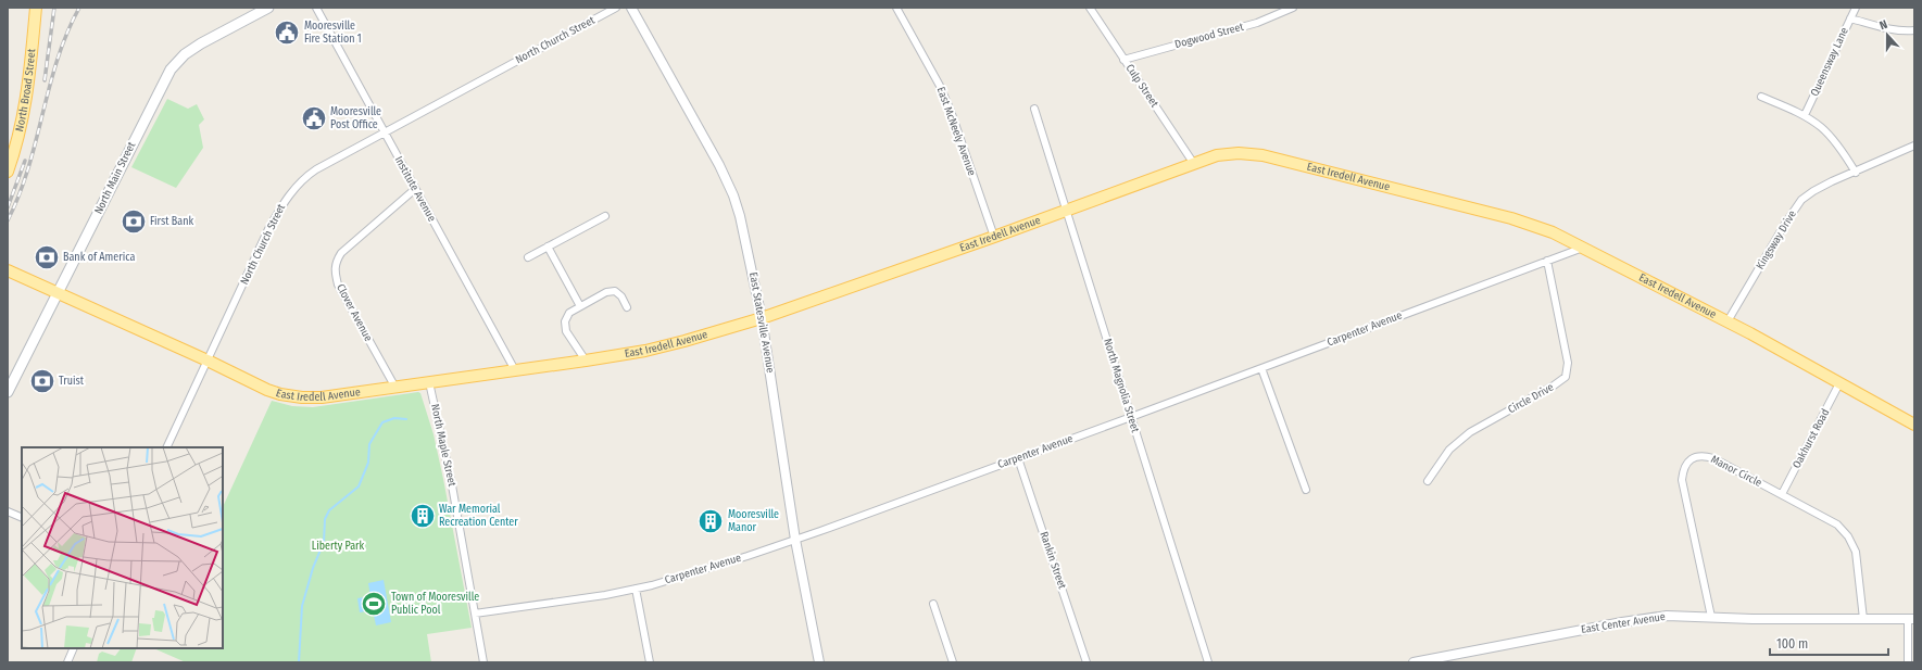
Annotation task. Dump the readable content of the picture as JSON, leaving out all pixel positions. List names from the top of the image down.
{
  "streets": {
    "main road": ["North Broad Street", "East Iredell Avenue", "North Main Street"],
    "street": [
      "Dogwood Street",
      "North Church Street",
      "Queensway Lane",
      "Culp Street",
      "East McNeely Avenue",
      "Institute Avenue",
      "Kingsway Drive",
      "Clover Avenue",
      "East Statesville Avenue",
      "Carpenter Avenue",
      "North Magnolia Street",
      "Circle Drive",
      "Oakhurst Road",
      "North Maple Street",
      "Manor Circle",
      "Rankin Street",
      "East Center Avenue"
    ]
  },
  "crossings": [
    ["Dogwood Street", "Culp Street"],
    ["North Church Street", "East Iredell Avenue"],
    ["North Church Street", "Institute Avenue"],
    ["Culp Street", "East Iredell Avenue"],
    ["East McNeely Avenue", "East Iredell Avenue"],
    ["East Iredell Avenue", "North Main Street"],
    ["East Iredell Avenue", "Institute Avenue"],
    ["East Iredell Avenue", "Kingsway Drive"],
    ["East Iredell Avenue", "Clover Avenue"],
    ["East Iredell Avenue", "East Statesville Avenue"],
    ["East Iredell Avenue", "Carpenter Avenue"],
    ["East Iredell Avenue", "North Magnolia Street"],
    ["East Iredell Avenue", "Oakhurst Road"],
    ["East Iredell Avenue", "North Maple Street"],
    ["Institute Avenue", "Clover Avenue"],
    ["East Statesville Avenue", "Carpenter Avenue"],
    ["Carpenter Avenue", "North Magnolia Street"],
    ["Carpenter Avenue", "Circle Drive"],
    ["Carpenter Avenue", "North Maple Street"],
    ["Carpenter Avenue", "Rankin Street"],
    ["Oakhurst Road", "Manor Circle"],
    ["Manor Circle", "East Center Avenue"]
  ],
  "parks": ["Liberty Park"],
  "places": {
    "public building": ["Mooresville Fire Station 1", "Mooresville Post Office"],
    "bank": ["First Bank", "Bank of America", "Truist"],
    "building": ["War Memorial Recreation Center", "Mooresville Manor"],
    "sports": ["Town of Mooresville Public Pool"]
  },
  "scale_bar": "100 m",
  "north": "top"
}
